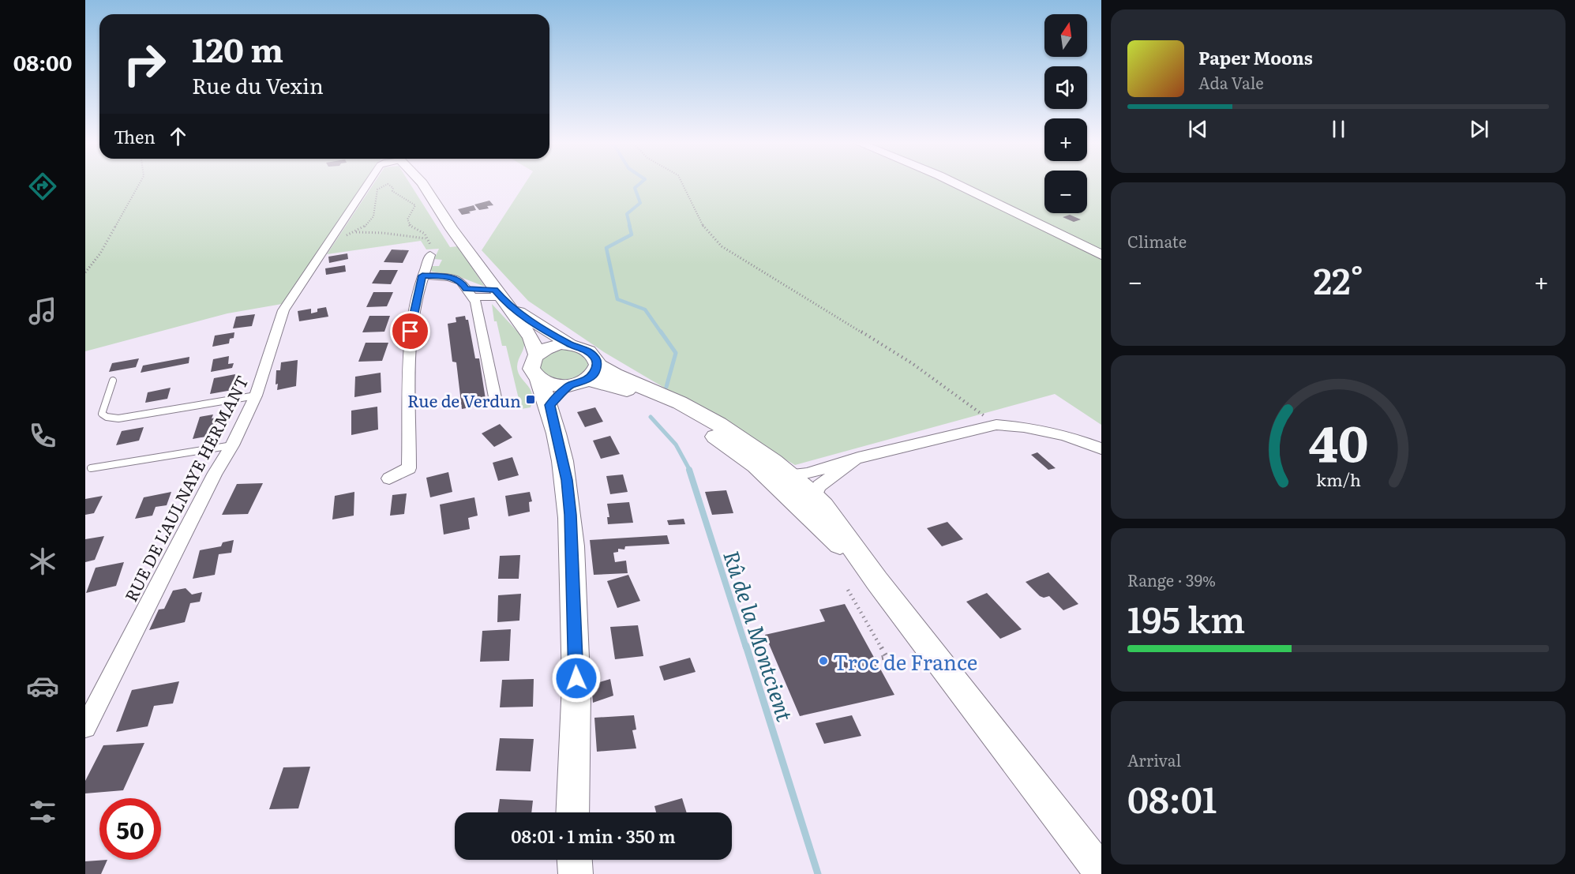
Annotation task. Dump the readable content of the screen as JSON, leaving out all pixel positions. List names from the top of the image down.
{
  "streets": {
    "street": ["RUE DE L'AULNAYE HERMANT"]
  },
  "water": ["Rû de la Montcient"],
  "places": {
    "transit": ["Rue de Verdun"],
    "other": ["Troc de France"]
  },
  "north": "top",
  "page": {
    "tabs": "08:00",
    "map_buttons": ["+", "−"],
    "turn": ["120 m", "Rue du Vexin"],
    "song": ["Paper Moons", "Ada Vale"],
    "then": "Then",
    "tile": [
      "Climate",
      ["Range · 39%", "195 km"],
      ["Arrival", "08:01"]
    ],
    "heat": ["−", "22°", "+"],
    "limit": "50",
    "trip": "08:01 · 1 min · 350 m",
    "gauge": ["40", "km/h"]
  }
}
